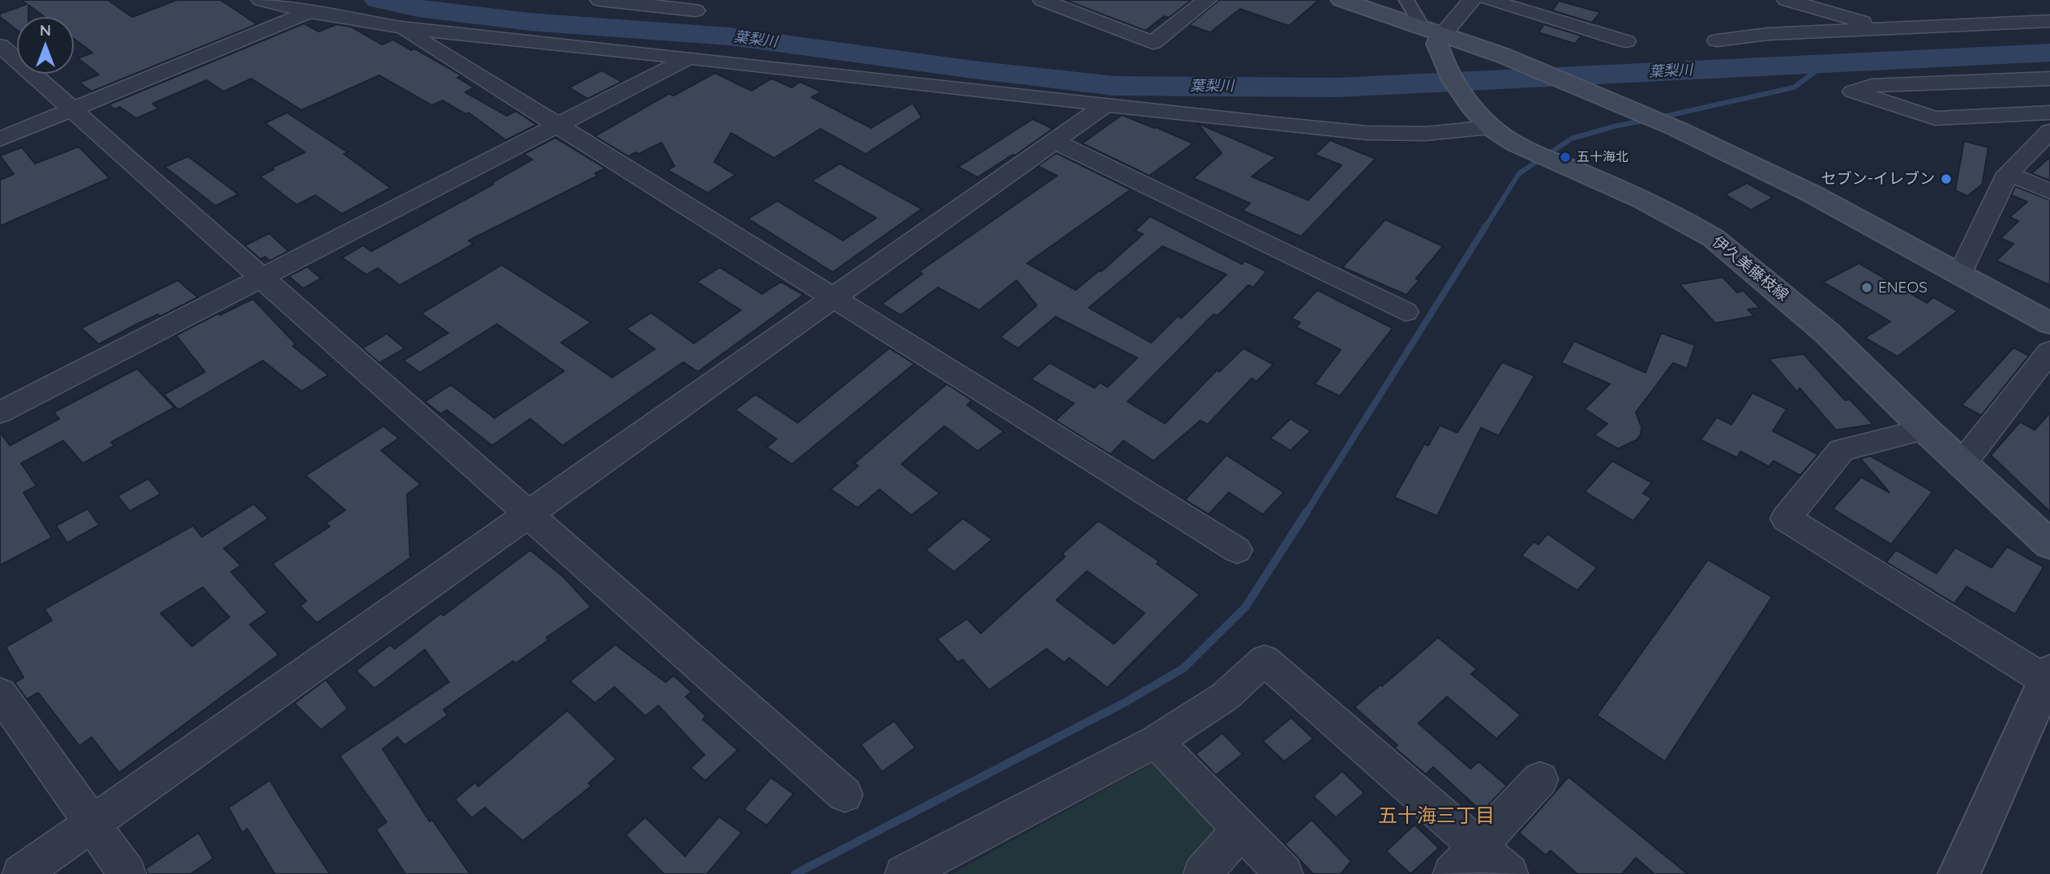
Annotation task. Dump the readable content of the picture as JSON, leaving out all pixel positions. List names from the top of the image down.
{
  "streets": {
    "main road": ["伊久美藤枝線"]
  },
  "districts": ["五十海三丁目"],
  "water": ["葉梨川"],
  "places": ["五十海北", "セブン-イレブン", "ENEOS"],
  "north": "top"
}
